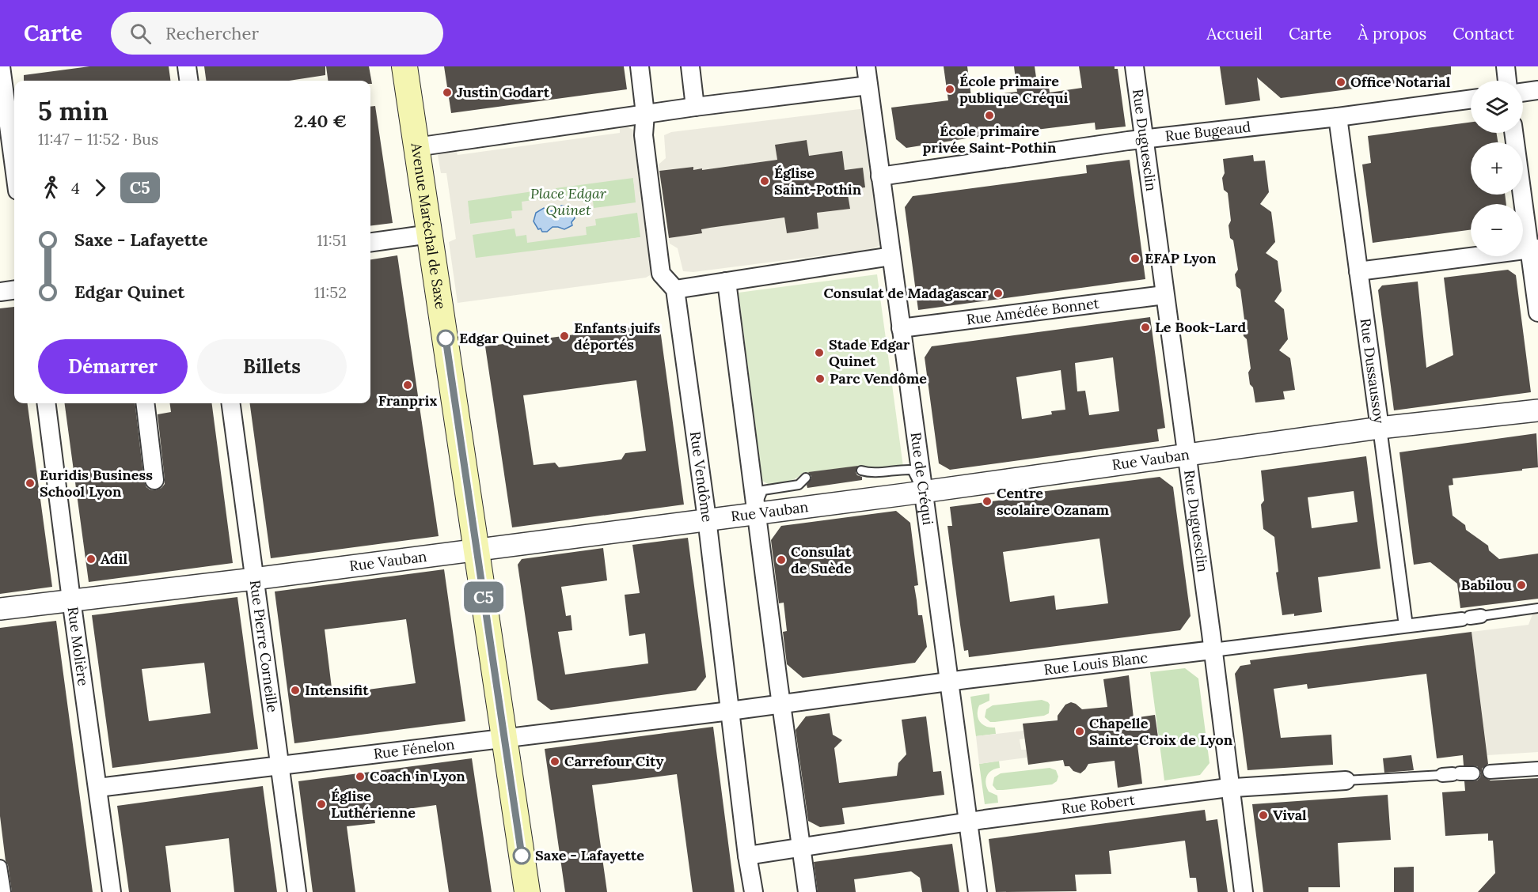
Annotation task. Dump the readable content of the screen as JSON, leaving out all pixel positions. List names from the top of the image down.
{
  "streets": {
    "main road": ["Avenue Maréchal de Saxe"],
    "street": [
      "Rue Bugeaud",
      "Rue Duguesclin",
      "Rue Amédée Bonnet",
      "Rue Dussaussoy",
      "Rue Vauban",
      "Rue Vendôme",
      "Rue de Créqui",
      "Rue Molière",
      "Rue Pierre Corneille",
      "Rue Louis Blanc",
      "Rue Fénelon",
      "Rue Robert"
    ]
  },
  "crossings": [
    ["Rue Bugeaud", "Rue Duguesclin"],
    ["Rue Bugeaud", "Rue Dussaussoy"],
    ["Rue Bugeaud", "Rue de Créqui"],
    ["Rue Duguesclin", "Rue Amédée Bonnet"],
    ["Rue Duguesclin", "Rue Vauban"],
    ["Rue Duguesclin", "Rue Louis Blanc"],
    ["Rue Duguesclin", "Rue Robert"],
    ["Avenue Maréchal de Saxe", "Rue Vauban"],
    ["Avenue Maréchal de Saxe", "Rue Fénelon"],
    ["Rue Amédée Bonnet", "Rue de Créqui"],
    ["Rue Dussaussoy", "Rue Vauban"],
    ["Rue Dussaussoy", "Rue Louis Blanc"],
    ["Rue Vauban", "Rue Vendôme"],
    ["Rue Vauban", "Rue de Créqui"],
    ["Rue Vauban", "Rue Molière"],
    ["Rue Vauban", "Rue Pierre Corneille"],
    ["Rue Vendôme", "Rue Louis Blanc"],
    ["Rue Vendôme", "Rue Fénelon"],
    ["Rue Vendôme", "Rue Robert"],
    ["Rue de Créqui", "Rue Louis Blanc"],
    ["Rue de Créqui", "Rue Robert"],
    ["Rue Molière", "Rue Fénelon"],
    ["Rue Pierre Corneille", "Rue Fénelon"],
    ["Rue Louis Blanc", "Rue Fénelon"]
  ],
  "parks": ["Place Edgar Quinet"],
  "places": [
    "Office Notarial",
    "École primaire publique Créqui",
    "Justin Godart",
    "École primaire privée Saint-Pothin",
    "Église Saint-Pothin",
    "EFAP Lyon",
    "Consulat de Madagascar",
    "Le Book-Lard",
    "Enfants juifs déportés",
    "Edgar Quinet",
    "Stade Edgar Quinet",
    "Parc Vendôme",
    "Franprix",
    "Euridis Business School Lyon",
    "Centre scolaire Ozanam",
    "Adil",
    "Consulat de Suède",
    "Babilou",
    "Intensifit",
    "Chapelle Sainte-Croix de Lyon",
    "Carrefour City",
    "Coach in Lyon",
    "Église Luthérienne",
    "Vival",
    "Saxe - Lafayette"
  ],
  "lines": ["bus line C5"],
  "page": {
    "header": "Carte",
    "search": "Rechercher",
    "nav": [
      "Accueil",
      "Carte",
      "À propos",
      "Contact"
    ],
    "on_map": "C5",
    "map_buttons": ["+", "−"],
    "heading": ["5 min", "11:47 – 11:52 · Bus", "2.40 €"],
    "legs": ["4", "C5"],
    "list": [
      {
        "name": "Saxe - Lafayette",
        "value": "11:51"
      },
      {
        "name": "Edgar Quinet",
        "value": "11:52"
      }
    ],
    "buttons": ["Démarrer", "Billets"]
  }
}
